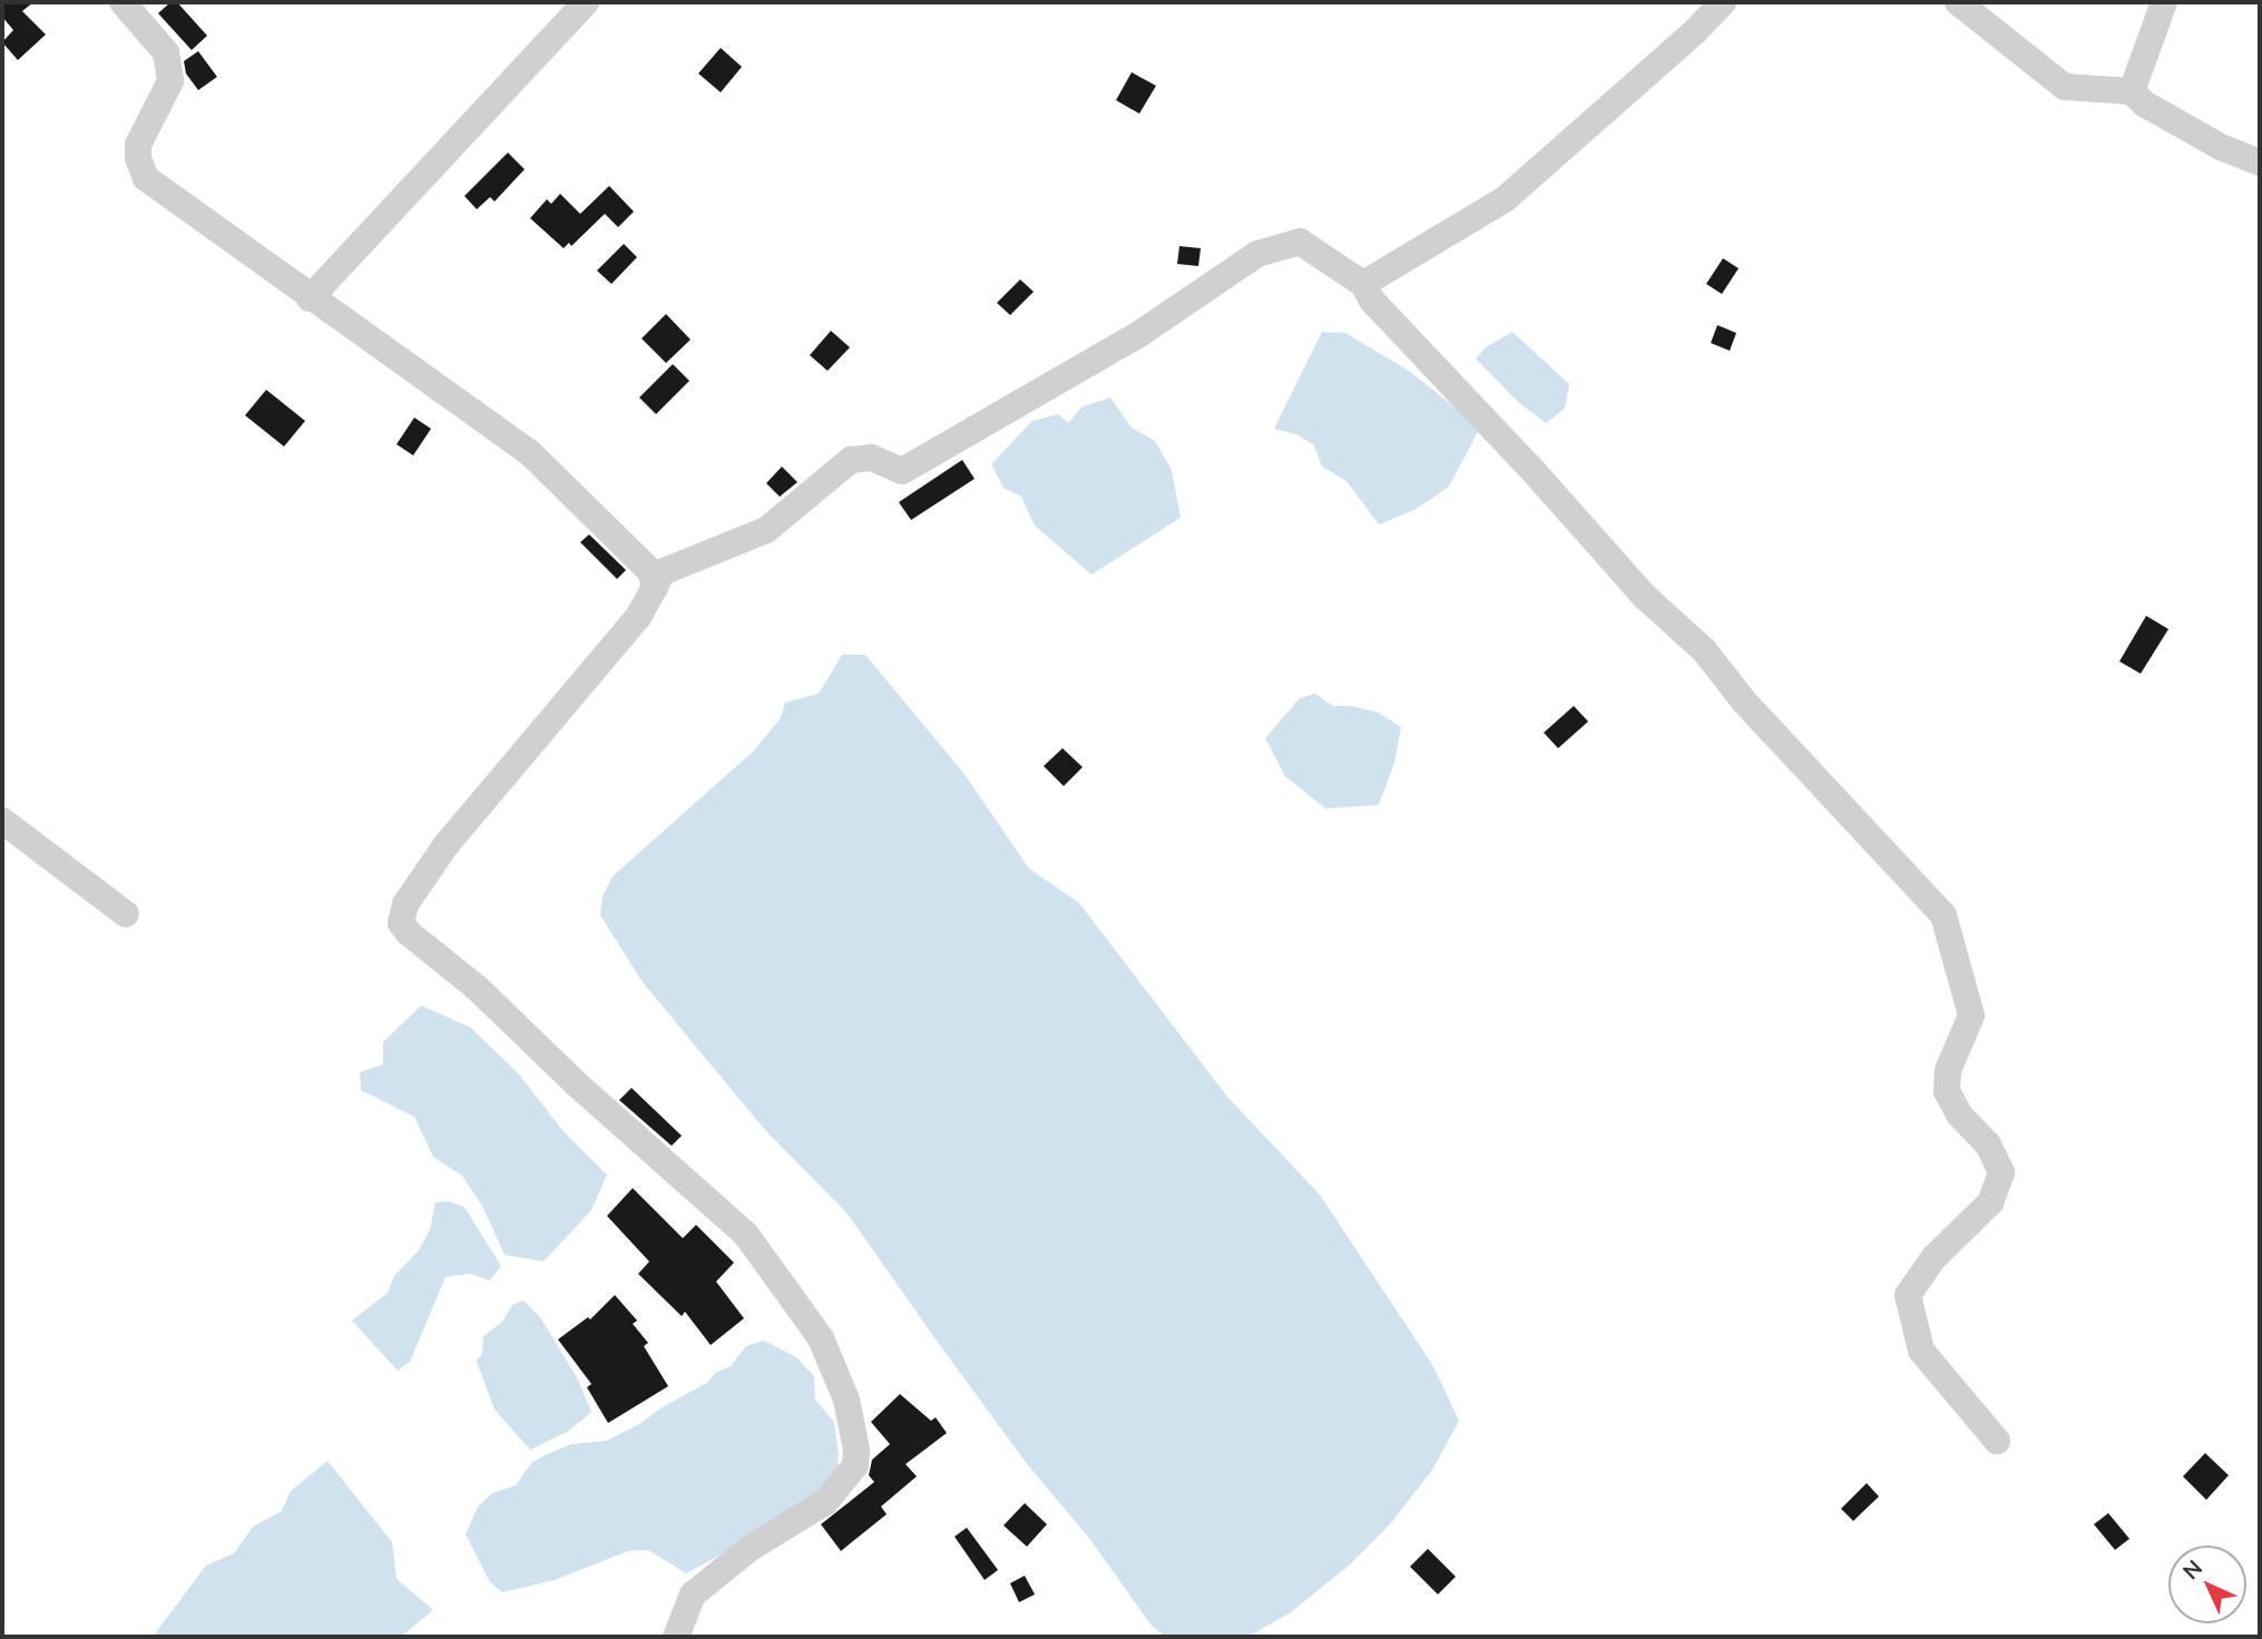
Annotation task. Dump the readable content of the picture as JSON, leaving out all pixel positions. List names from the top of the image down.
{
  "north": "top left"
}
